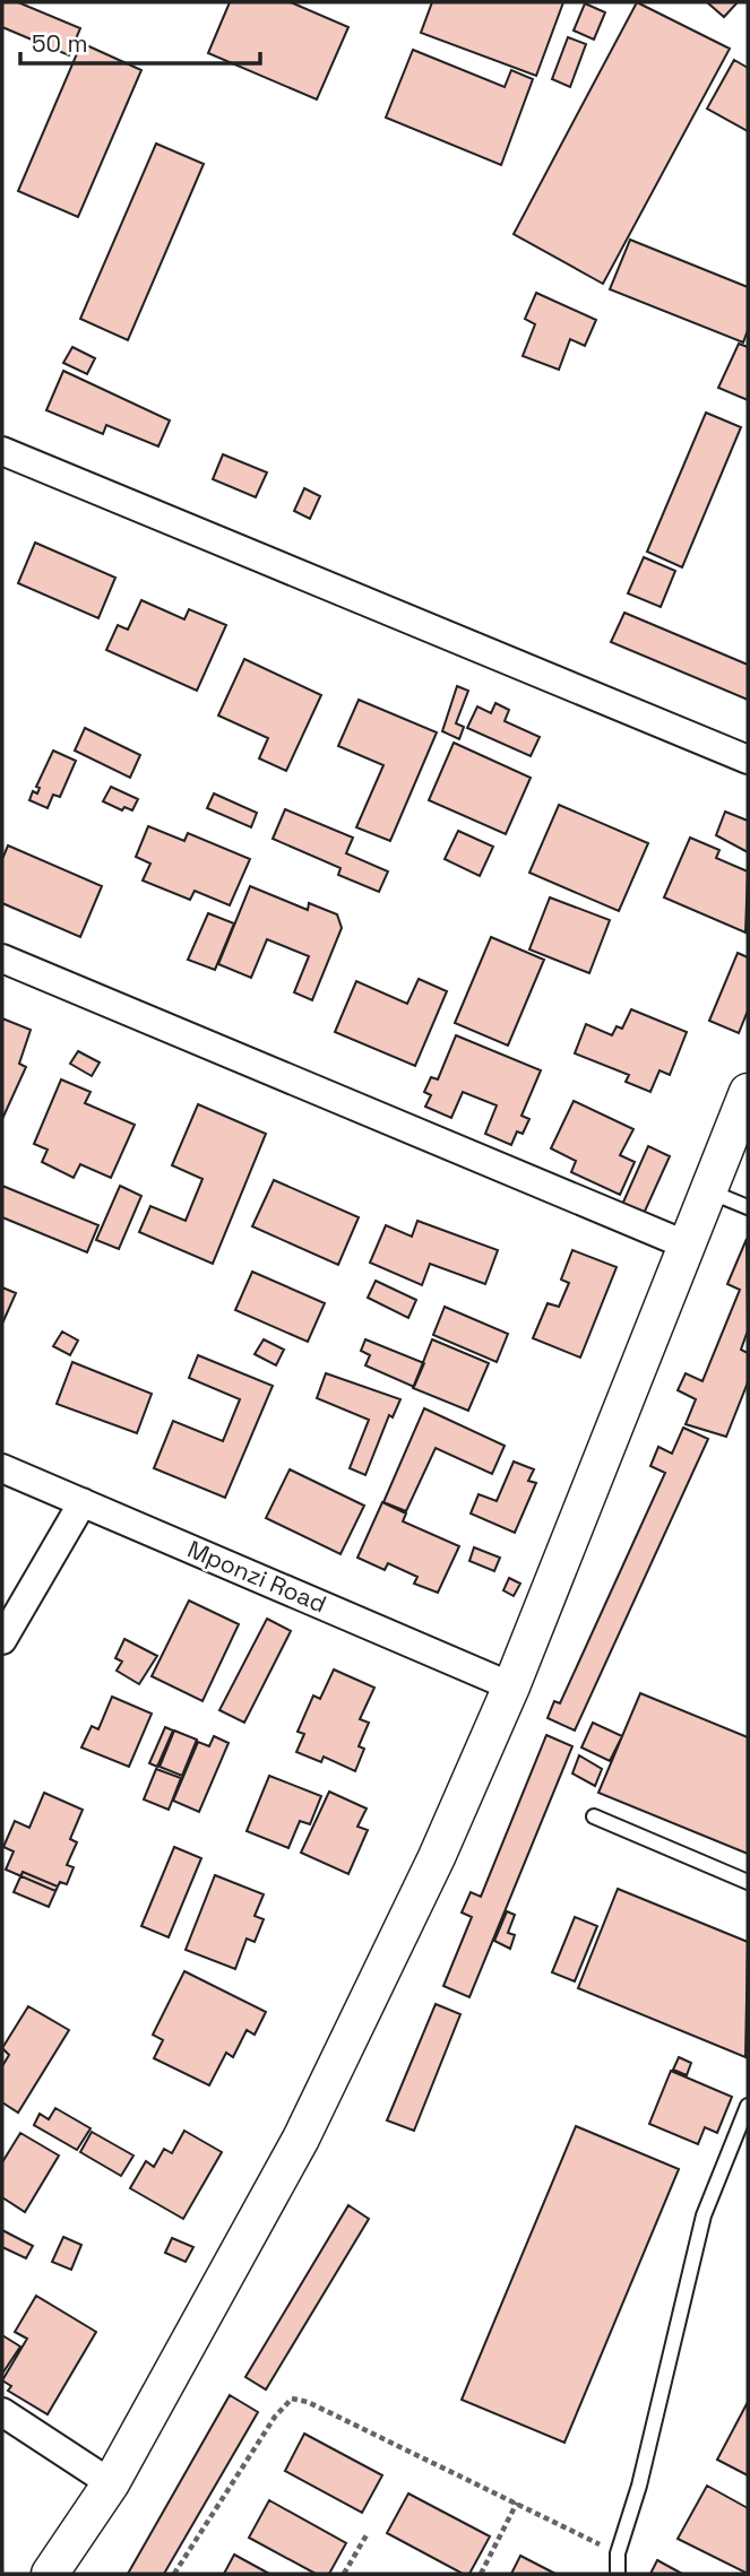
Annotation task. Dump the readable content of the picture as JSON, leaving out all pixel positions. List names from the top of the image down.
{
  "streets": {
    "street": ["Mponzi Road"]
  },
  "scale_bar": "50 m"
}
